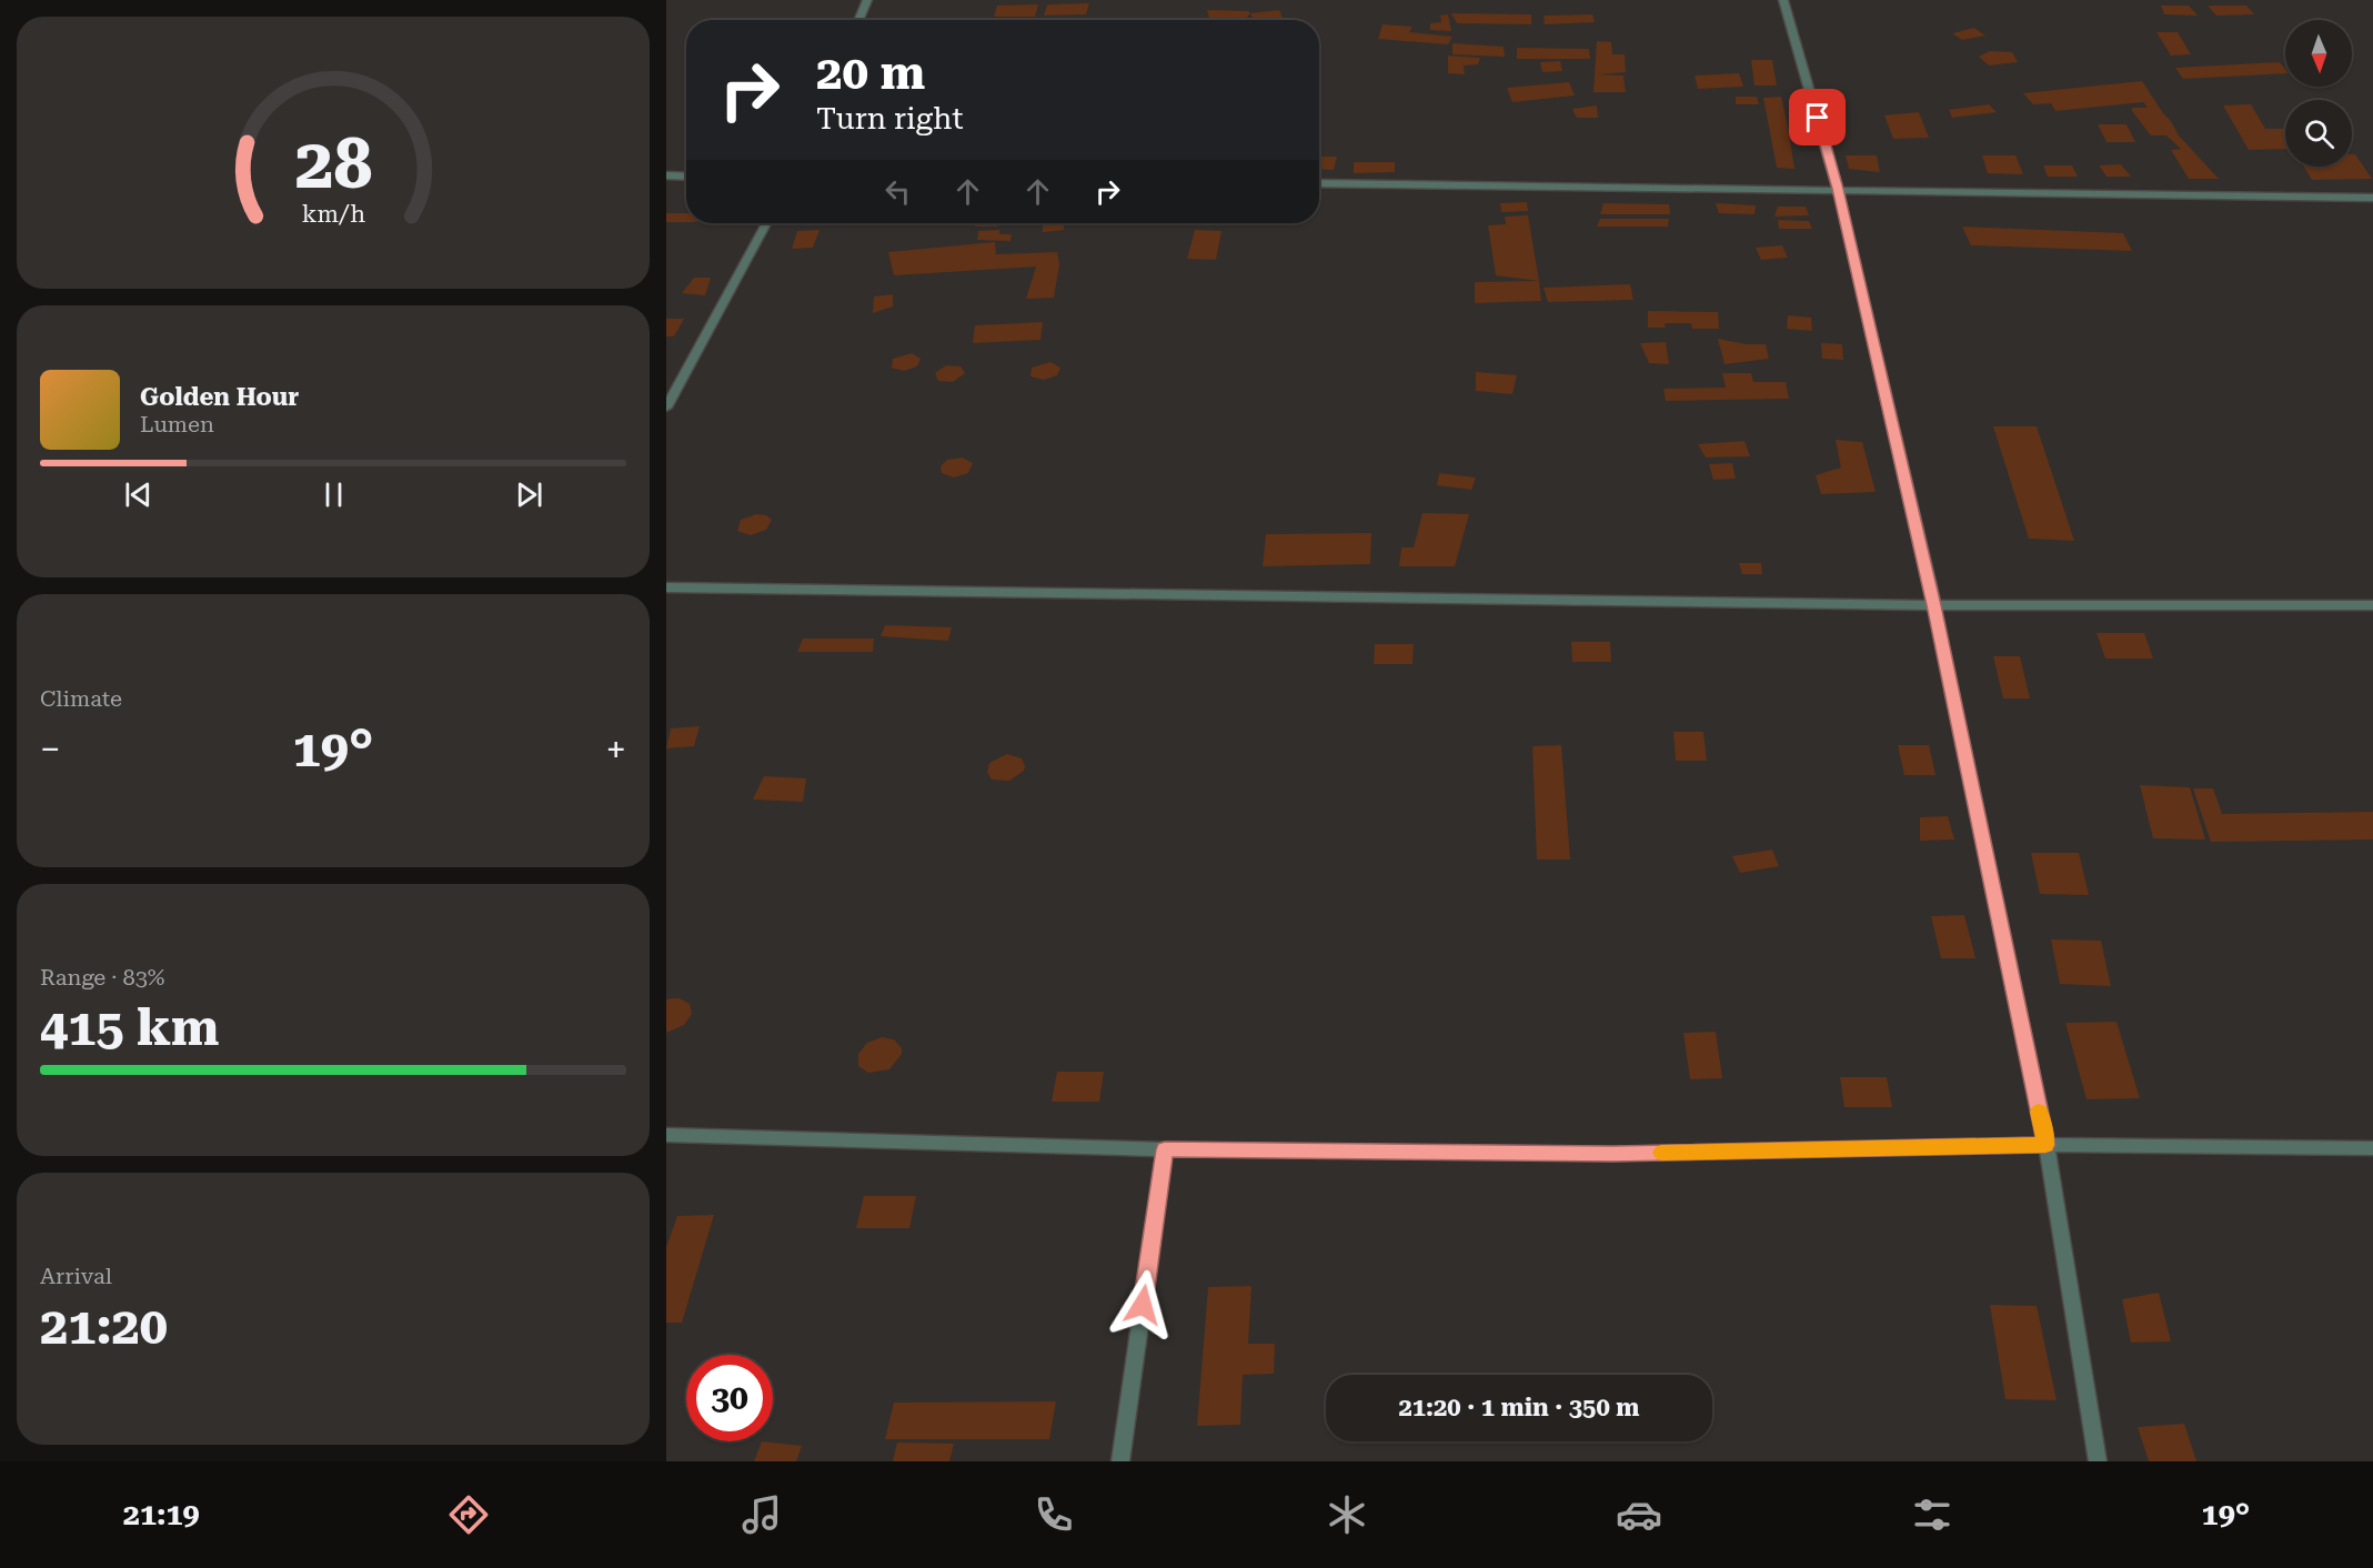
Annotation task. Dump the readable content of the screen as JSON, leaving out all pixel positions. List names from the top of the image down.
{
  "north": "bottom",
  "page": {
    "turn": ["20 m", "Turn right"],
    "song": ["Golden Hour", "Lumen"],
    "tile": [
      "Climate",
      ["Range · 83%", "415 km"],
      ["Arrival", "21:20"]
    ],
    "heat": ["−", "19°", "+"],
    "limit": "30",
    "trip": "21:20 · 1 min · 350 m",
    "tabs": ["21:19", "19°"],
    "gauge": ["28", "km/h"]
  }
}
